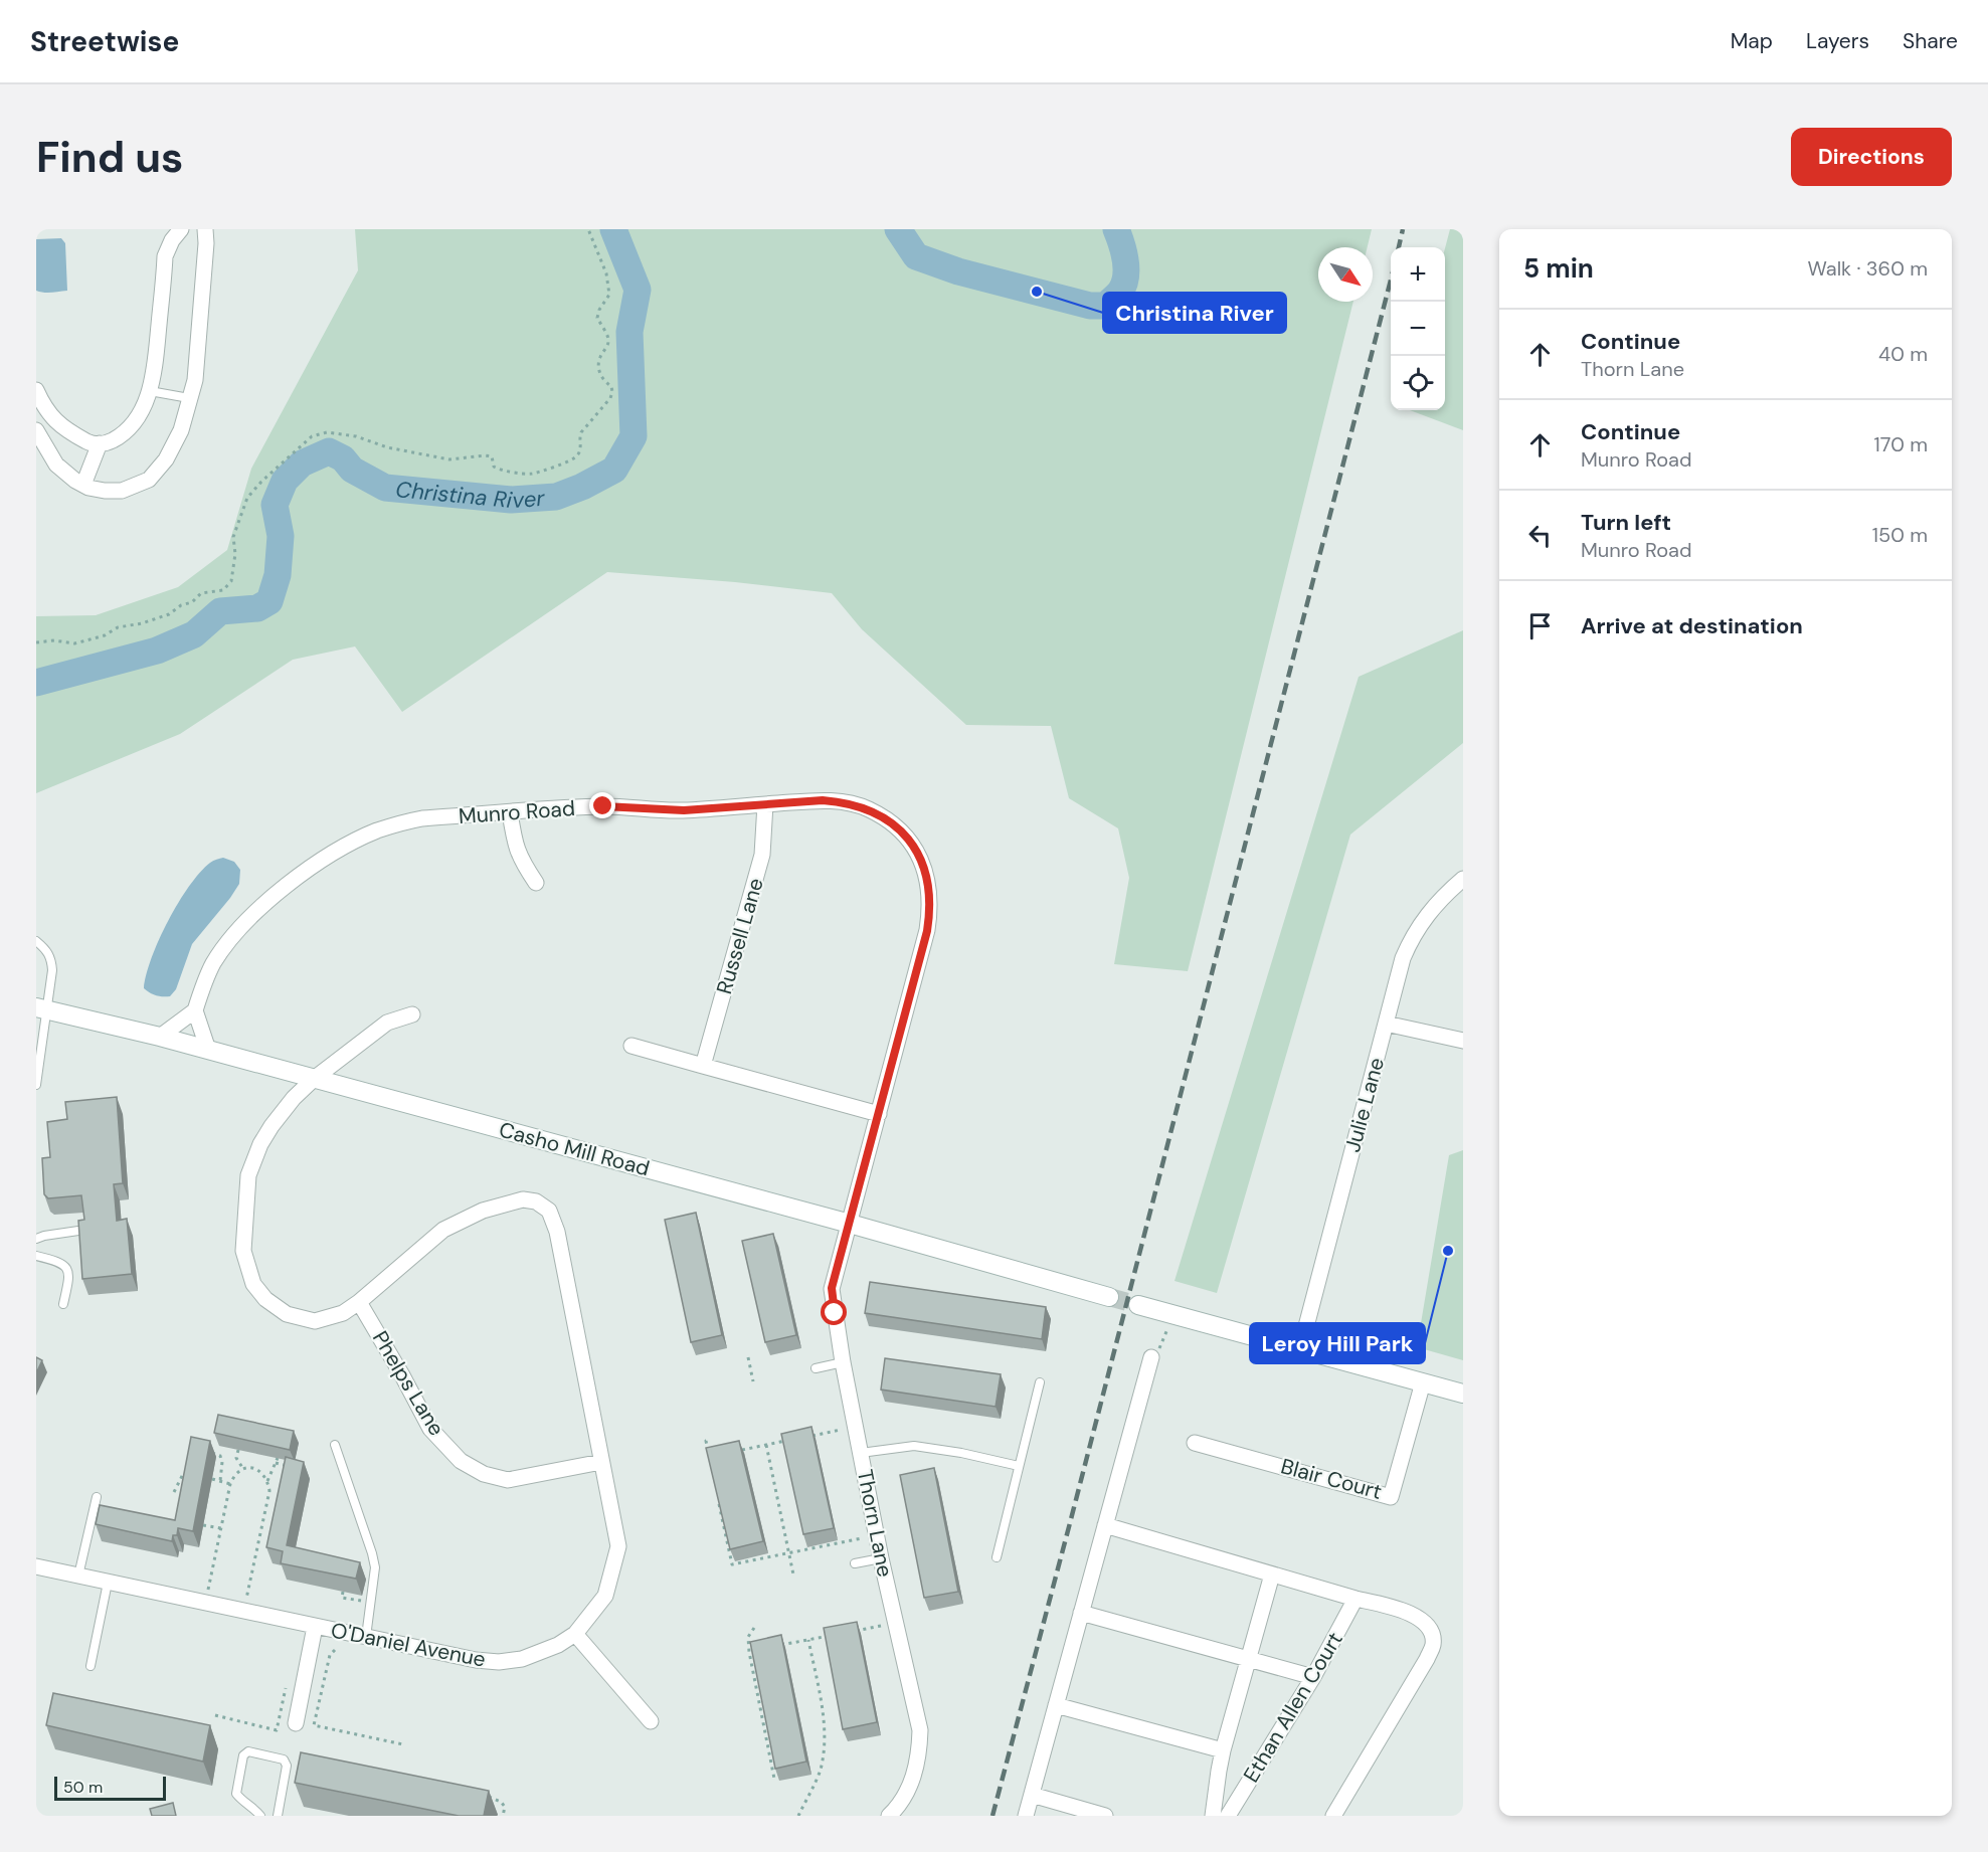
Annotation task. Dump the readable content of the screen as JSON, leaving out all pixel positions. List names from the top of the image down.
{
  "streets": {
    "street": [
      "Munro Road",
      "Russell Lane",
      "Julie Lane",
      "Casho Mill Road",
      "Phelps Lane",
      "Blair Court",
      "Thorn Lane",
      "O'Daniel Avenue",
      "Ethan Allen Court"
    ]
  },
  "crossings": [
    ["Munro Road", "Russell Lane"],
    ["Munro Road", "Casho Mill Road"],
    ["Munro Road", "Thorn Lane"],
    ["Casho Mill Road", "Thorn Lane"],
    ["Phelps Lane", "O'Daniel Avenue"]
  ],
  "water": ["Christina River"],
  "places": ["Christina River", "Leroy Hill Park"],
  "scale_bar": "50 m",
  "north": "bottom right",
  "page": {
    "header": "Streetwise",
    "nav": ["Map", "Layers", "Share"],
    "buttons": "Directions",
    "title": "Find us",
    "heading": ["5 min", "Walk · 360 m"],
    "map_buttons": ["+", "−"],
    "list": [
      ["Continue", "Thorn Lane", "40 m"],
      ["Continue", "Munro Road", "170 m"],
      ["Turn left", "Munro Road", "150 m"],
      "Arrive at destination"
    ],
    "scale": "50 m"
  }
}
